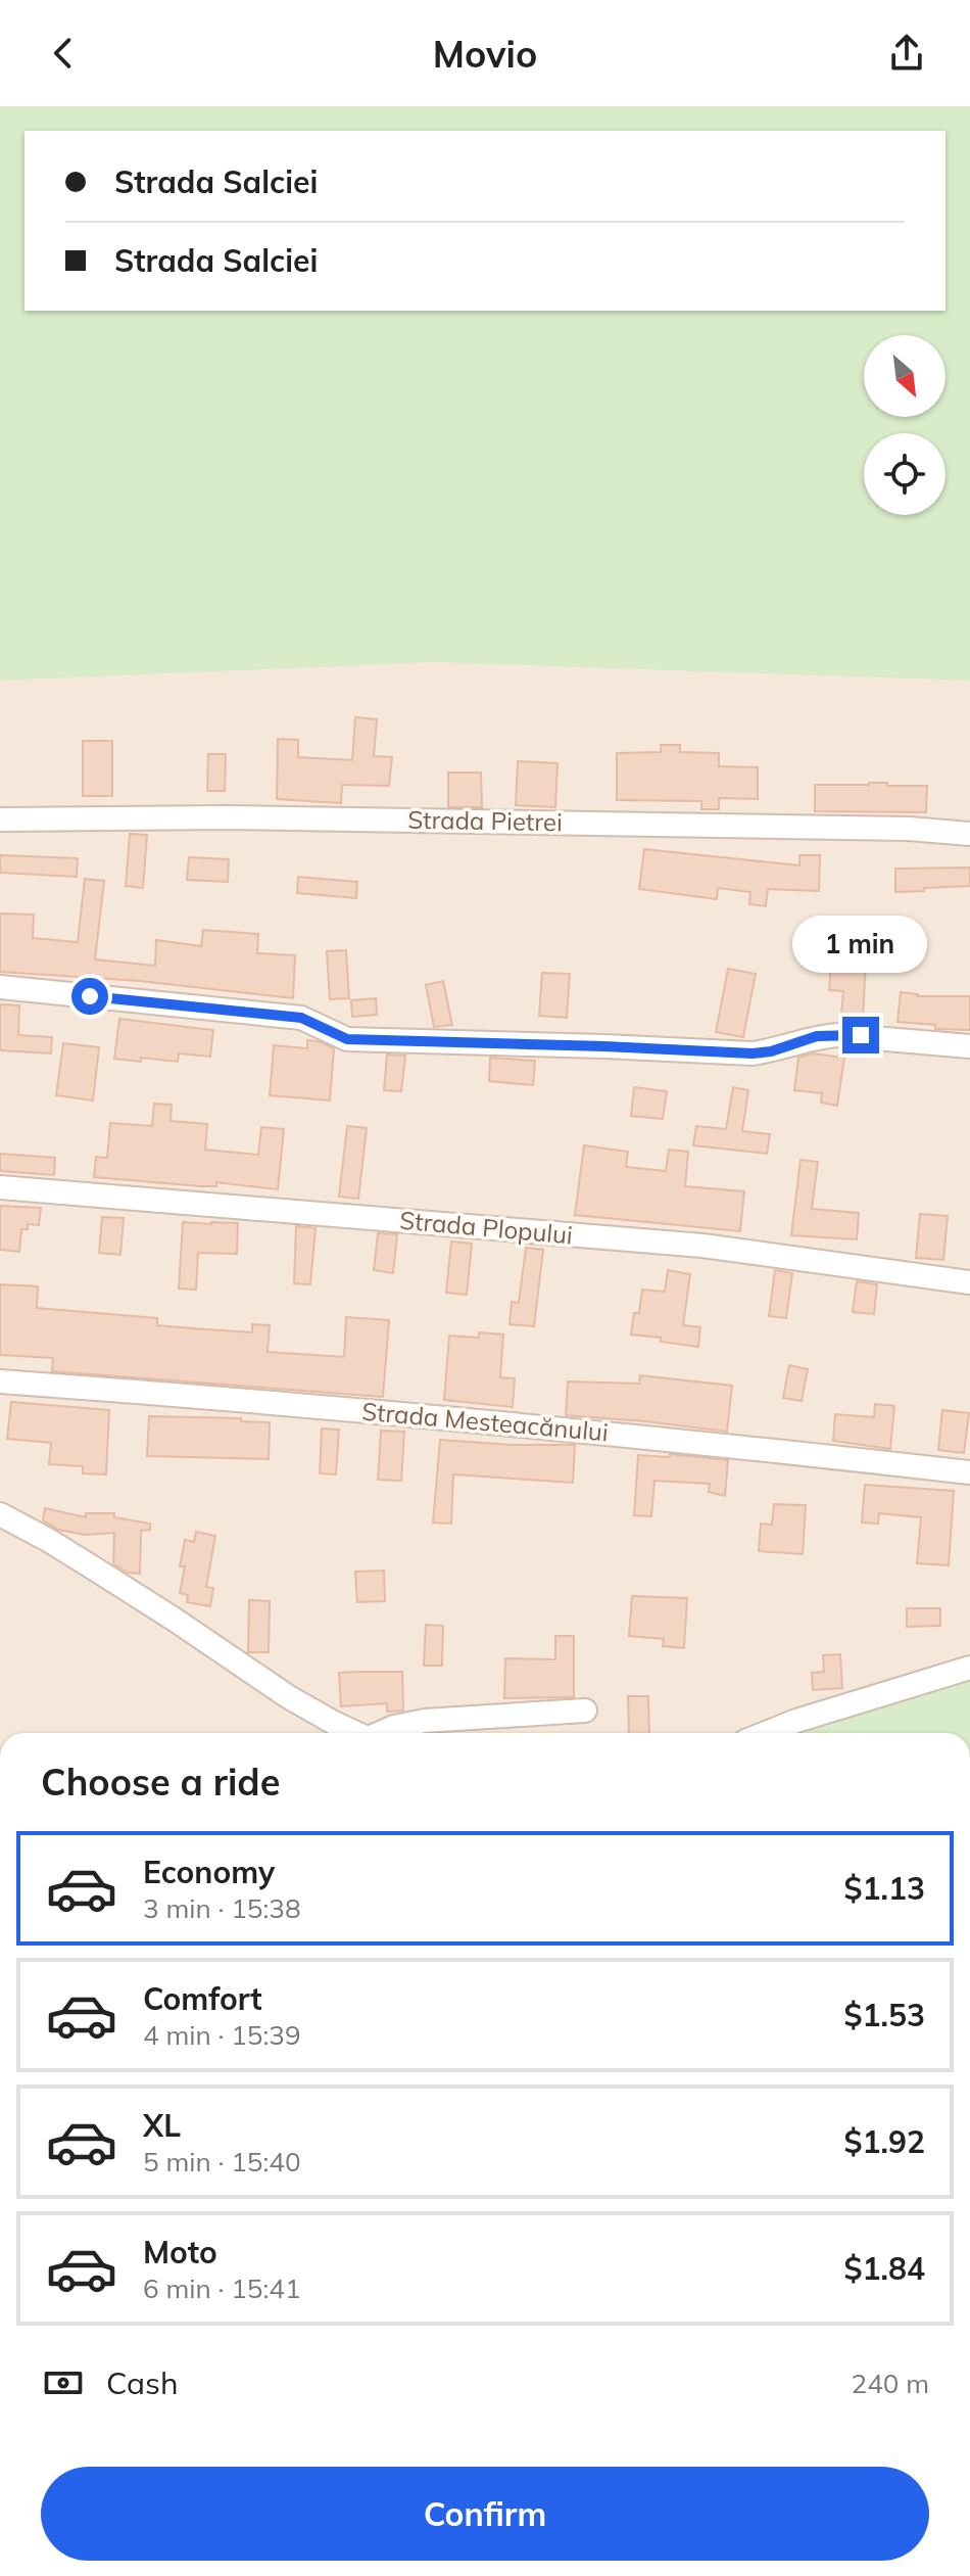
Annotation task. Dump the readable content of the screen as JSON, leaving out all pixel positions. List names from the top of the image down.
{
  "streets": {
    "street": ["Strada Pietrei", "Strada Plopului", "Strada Mesteacănului"]
  },
  "north": "bottom right",
  "page": {
    "header": "Movio",
    "banner": ["Strada Salciei", "Strada Salciei"],
    "bubble": "1 min",
    "heading": "Choose a ride",
    "list": [
      {
        "name": "Economy",
        "note": "3 min · 15:38",
        "value": "$1.13"
      },
      {
        "name": "Comfort",
        "note": "4 min · 15:39",
        "value": "$1.53"
      },
      {
        "name": "XL",
        "note": "5 min · 15:40",
        "value": "$1.92"
      },
      {
        "name": "Moto",
        "note": "6 min · 15:41",
        "value": "$1.84"
      }
    ],
    "pay": ["Cash", "240 m"],
    "buttons": "Confirm"
  }
}
